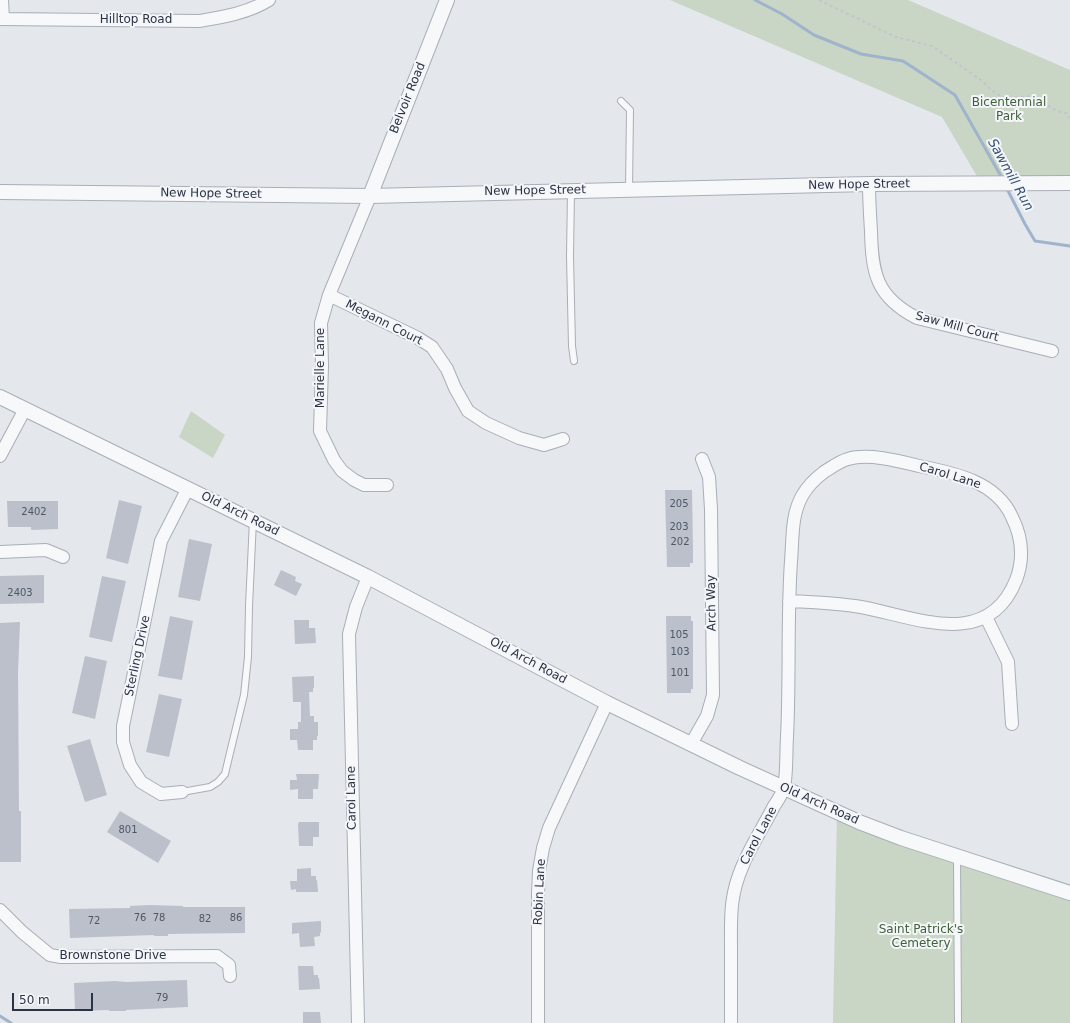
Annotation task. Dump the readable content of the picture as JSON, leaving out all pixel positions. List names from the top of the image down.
{
  "streets": {
    "street": [
      "Hilltop Road",
      "Belvoir Road",
      "New Hope Street",
      "Megann Court",
      "Saw Mill Court",
      "Marielle Lane",
      "Carol Lane",
      "Old Arch Road",
      "Arch Way",
      "Sterling Drive",
      "Robin Lane",
      "Brownstone Drive"
    ]
  },
  "crossings": [
    ["Belvoir Road", "New Hope Street"],
    ["Belvoir Road", "Marielle Lane"],
    ["New Hope Street", "Saw Mill Court"],
    ["New Hope Street", "Marielle Lane"],
    ["Megann Court", "Marielle Lane"],
    ["Carol Lane", "Old Arch Road"],
    ["Old Arch Road", "Arch Way"],
    ["Old Arch Road", "Sterling Drive"],
    ["Old Arch Road", "Robin Lane"]
  ],
  "water": ["Sawmill Run"],
  "parks": ["Bicentennial Park", "Saint Patrick's Cemetery"],
  "house_numbers": [
    "205",
    "2402",
    "203",
    "202",
    "2403",
    "105",
    "103",
    "101",
    "801",
    "76",
    "78",
    "86",
    "82",
    "72",
    "79"
  ],
  "scale_bar": "50 m"
}
